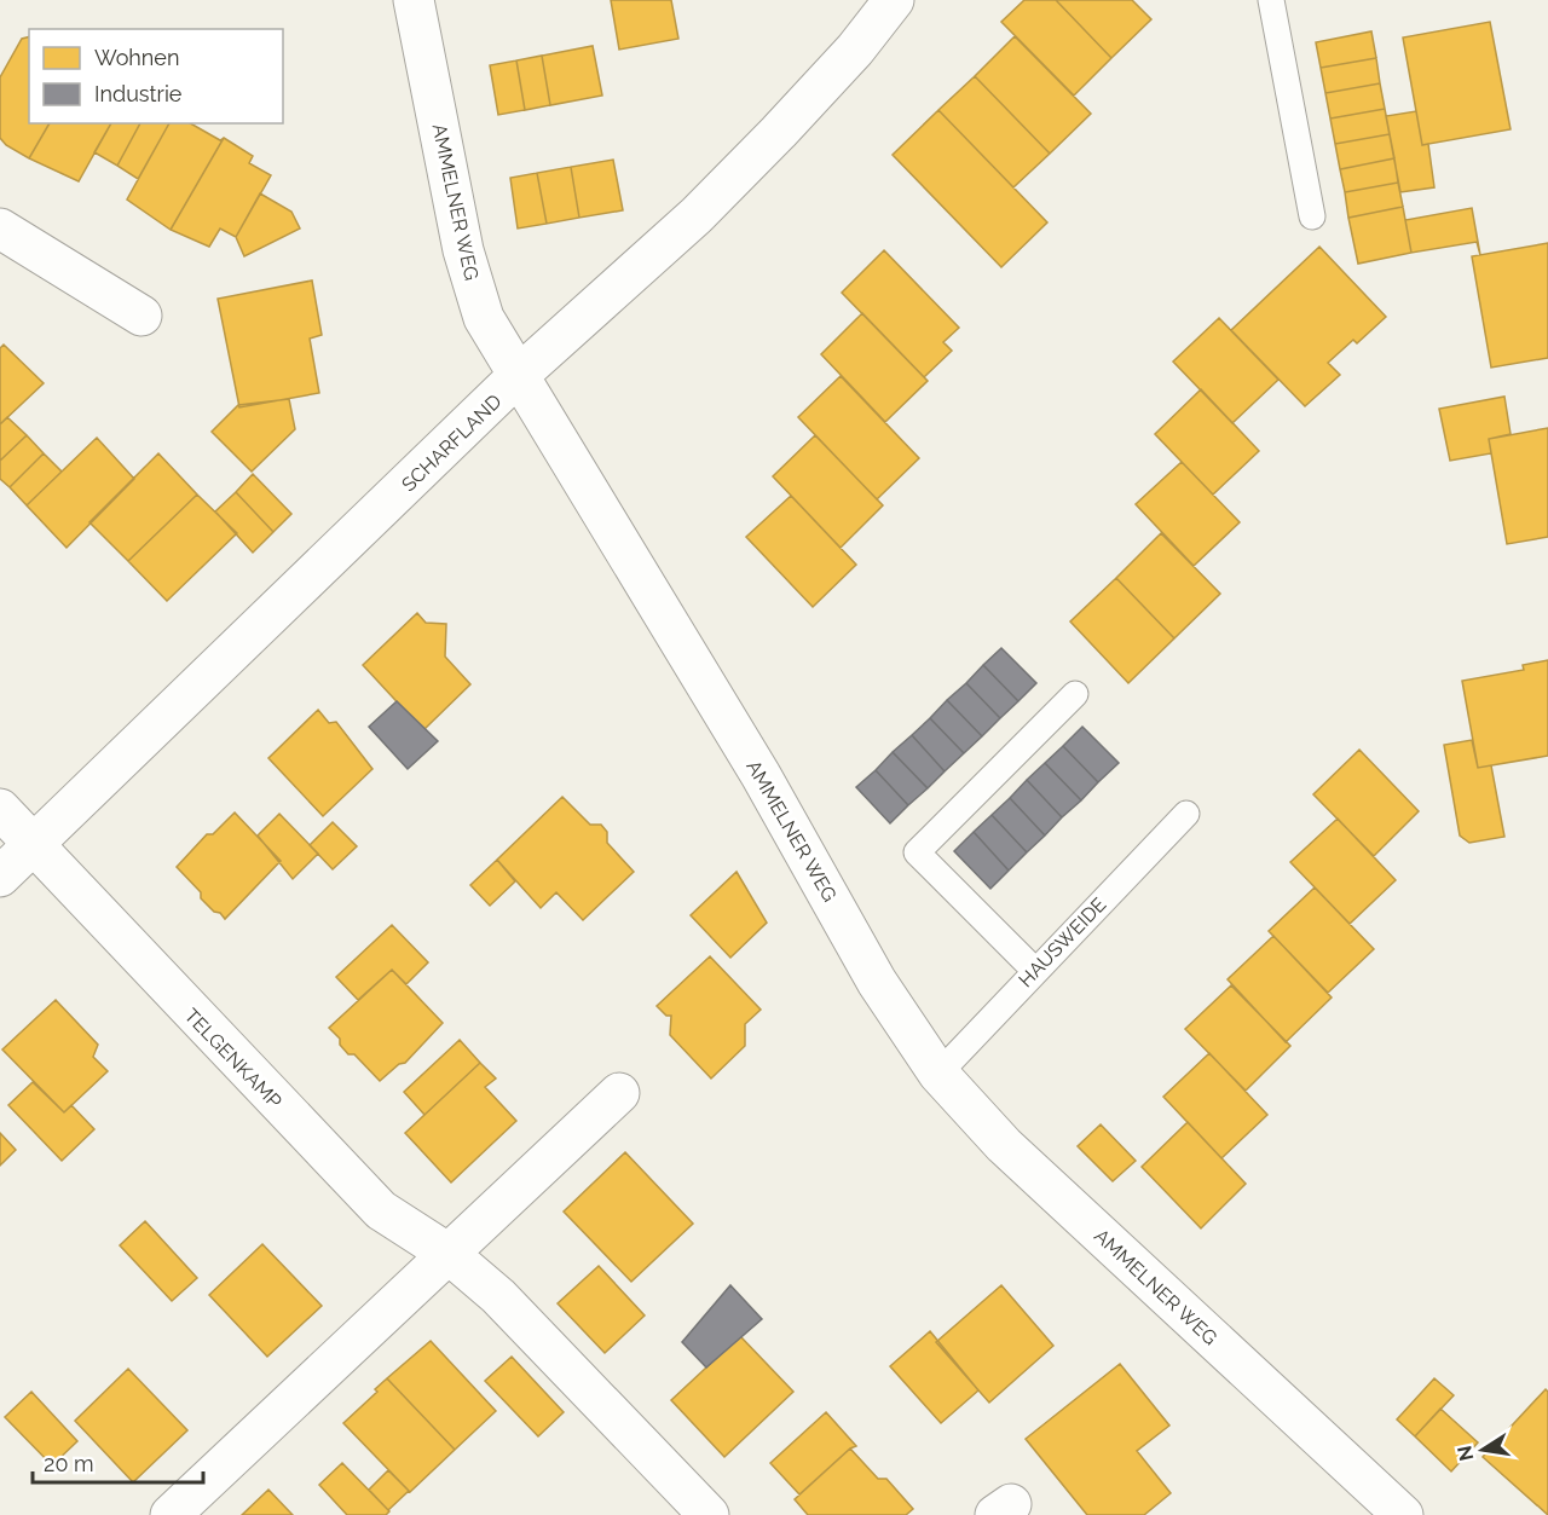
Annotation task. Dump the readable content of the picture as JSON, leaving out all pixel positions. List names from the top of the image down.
{
  "streets": {
    "street": ["AMMELNER WEG", "SCHARFLAND", "TELGENKAMP"],
    "lane": ["HAUSWEIDE"]
  },
  "crossings": [
    ["AMMELNER WEG", "SCHARFLAND"],
    ["AMMELNER WEG", "HAUSWEIDE"],
    ["SCHARFLAND", "TELGENKAMP"]
  ],
  "legend": ["Wohnen", "Industrie"],
  "scale_bar": "20 m",
  "north": "left"
}
